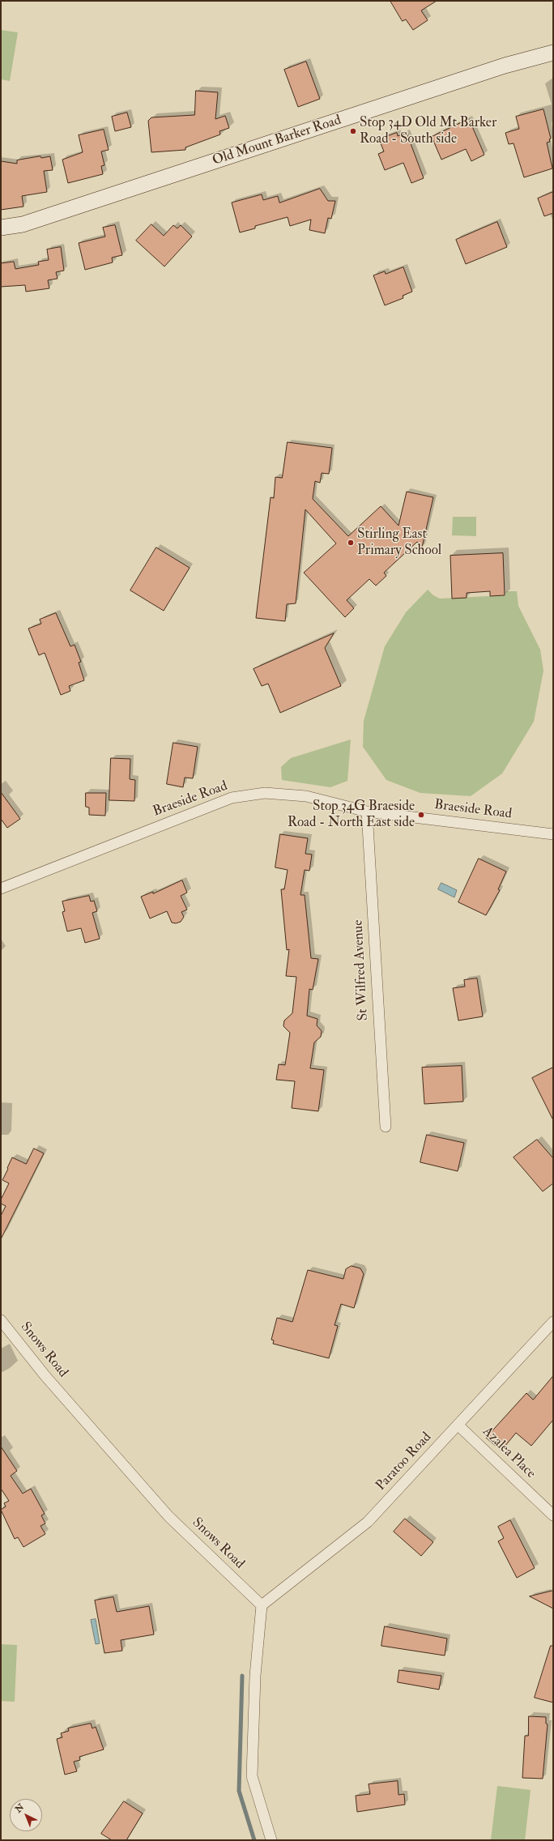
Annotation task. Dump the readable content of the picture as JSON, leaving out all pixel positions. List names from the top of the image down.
{
  "streets": {
    "main road": ["Old Mount Barker Road"],
    "street": [
      "Braeside Road",
      "St Wilfred Avenue",
      "Snows Road",
      "Azalea Place",
      "Paratoo Road"
    ]
  },
  "crossings": [
    ["Braeside Road", "St Wilfred Avenue"],
    ["Snows Road", "Paratoo Road"],
    ["Azalea Place", "Paratoo Road"]
  ],
  "places": ["Stop 34D Old Mt Barker Road - South side", "Stirling East Primary School", "Stop 34G Braeside Road - North East side"],
  "north": "top left"
}
